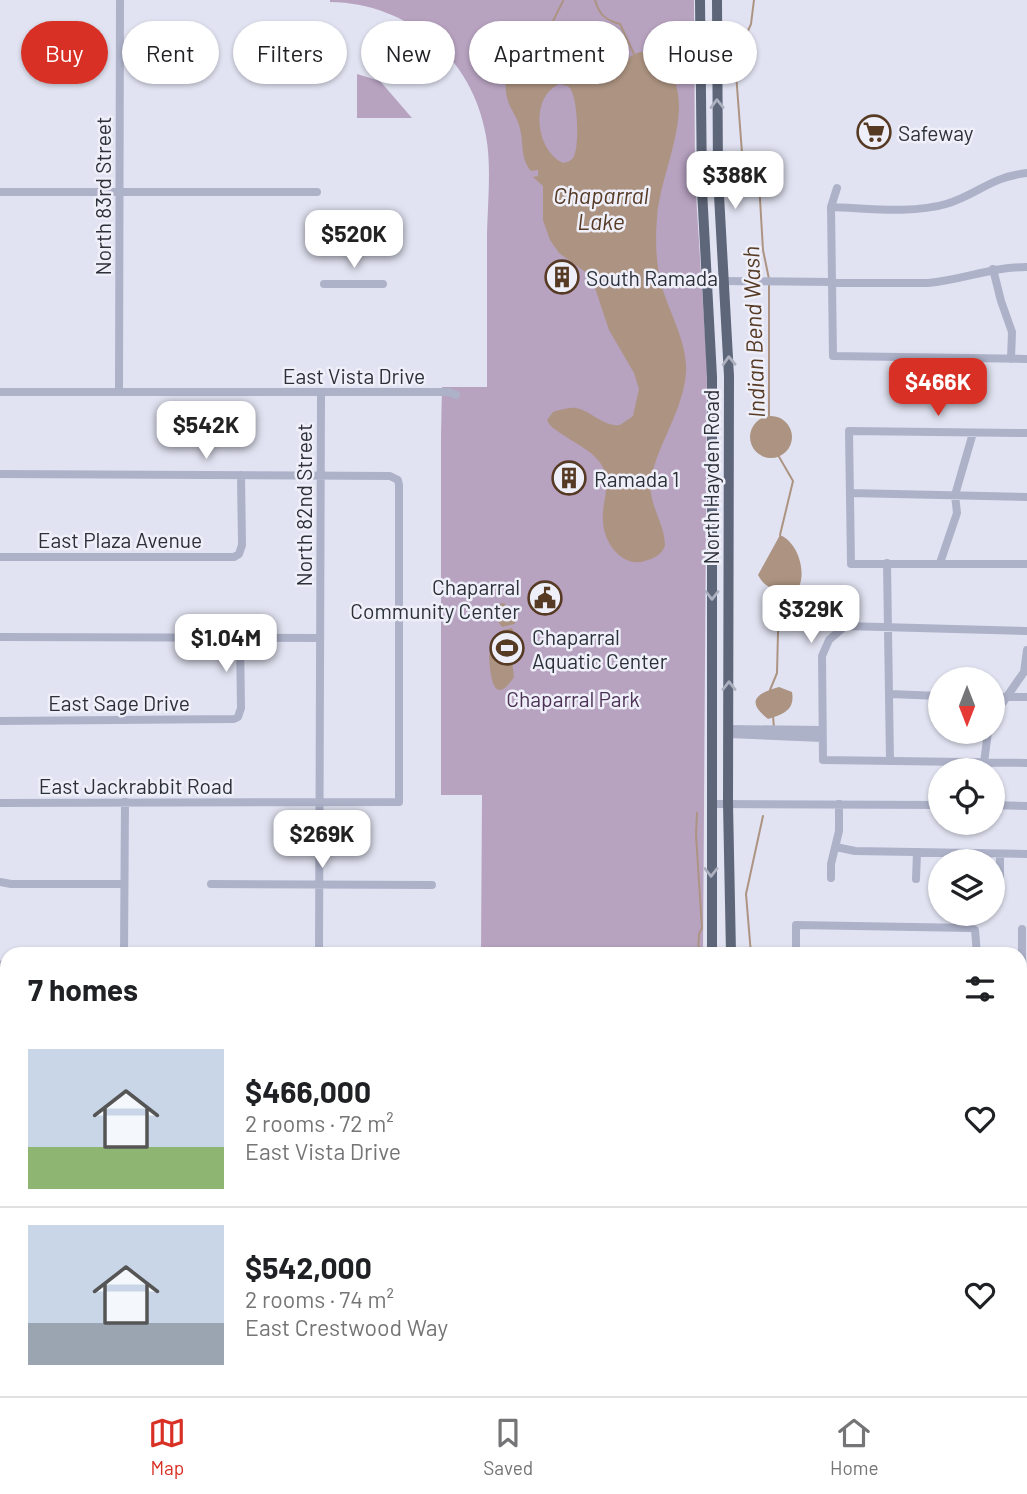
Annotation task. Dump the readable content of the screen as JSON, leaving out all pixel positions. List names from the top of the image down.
{
  "streets": {
    "main road": ["North Hayden Road"],
    "street": [
      "North 83rd Street",
      "East Vista Drive",
      "North 82nd Street",
      "East Plaza Avenue",
      "East Sage Drive",
      "East Jackrabbit Road"
    ]
  },
  "crossings": [
    ["North 83rd Street", "East Vista Drive"],
    ["East Vista Drive", "North 82nd Street"],
    ["North 82nd Street", "East Jackrabbit Road"]
  ],
  "water": ["Chaparral Lake", "Indian Bend Wash"],
  "parks": ["Chaparral Park"],
  "places": {
    "supermarket": ["Safeway"],
    "building": ["South Ramada", "Ramada 1"],
    "public building": ["Chaparral Community Center"],
    "sports": ["Chaparral Aquatic Center"]
  },
  "north": "bottom",
  "page": {
    "chip": [
      "Buy",
      "Rent",
      "Filters",
      "New",
      "Apartment",
      "House"
    ],
    "price": [
      "$388K",
      "$520K",
      "$466K",
      "$542K",
      "$329K",
      "$1.04M",
      "$269K"
    ],
    "heading": "7 homes",
    "list": [
      {
        "name": "$466,000",
        "note": "2 rooms · 72 m² · East Vista Drive"
      },
      {
        "name": "$542,000",
        "note": "2 rooms · 74 m² · East Crestwood Way"
      }
    ],
    "tabs": ["Map", "Saved", "Home"]
  }
}
